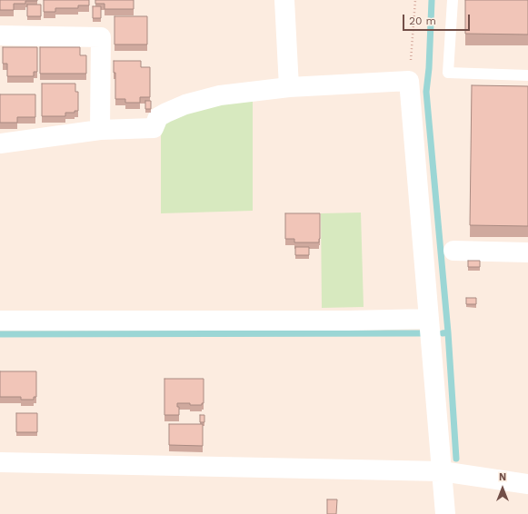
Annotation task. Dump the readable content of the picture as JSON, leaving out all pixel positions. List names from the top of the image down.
{
  "scale_bar": "20 m",
  "north": "top"
}
